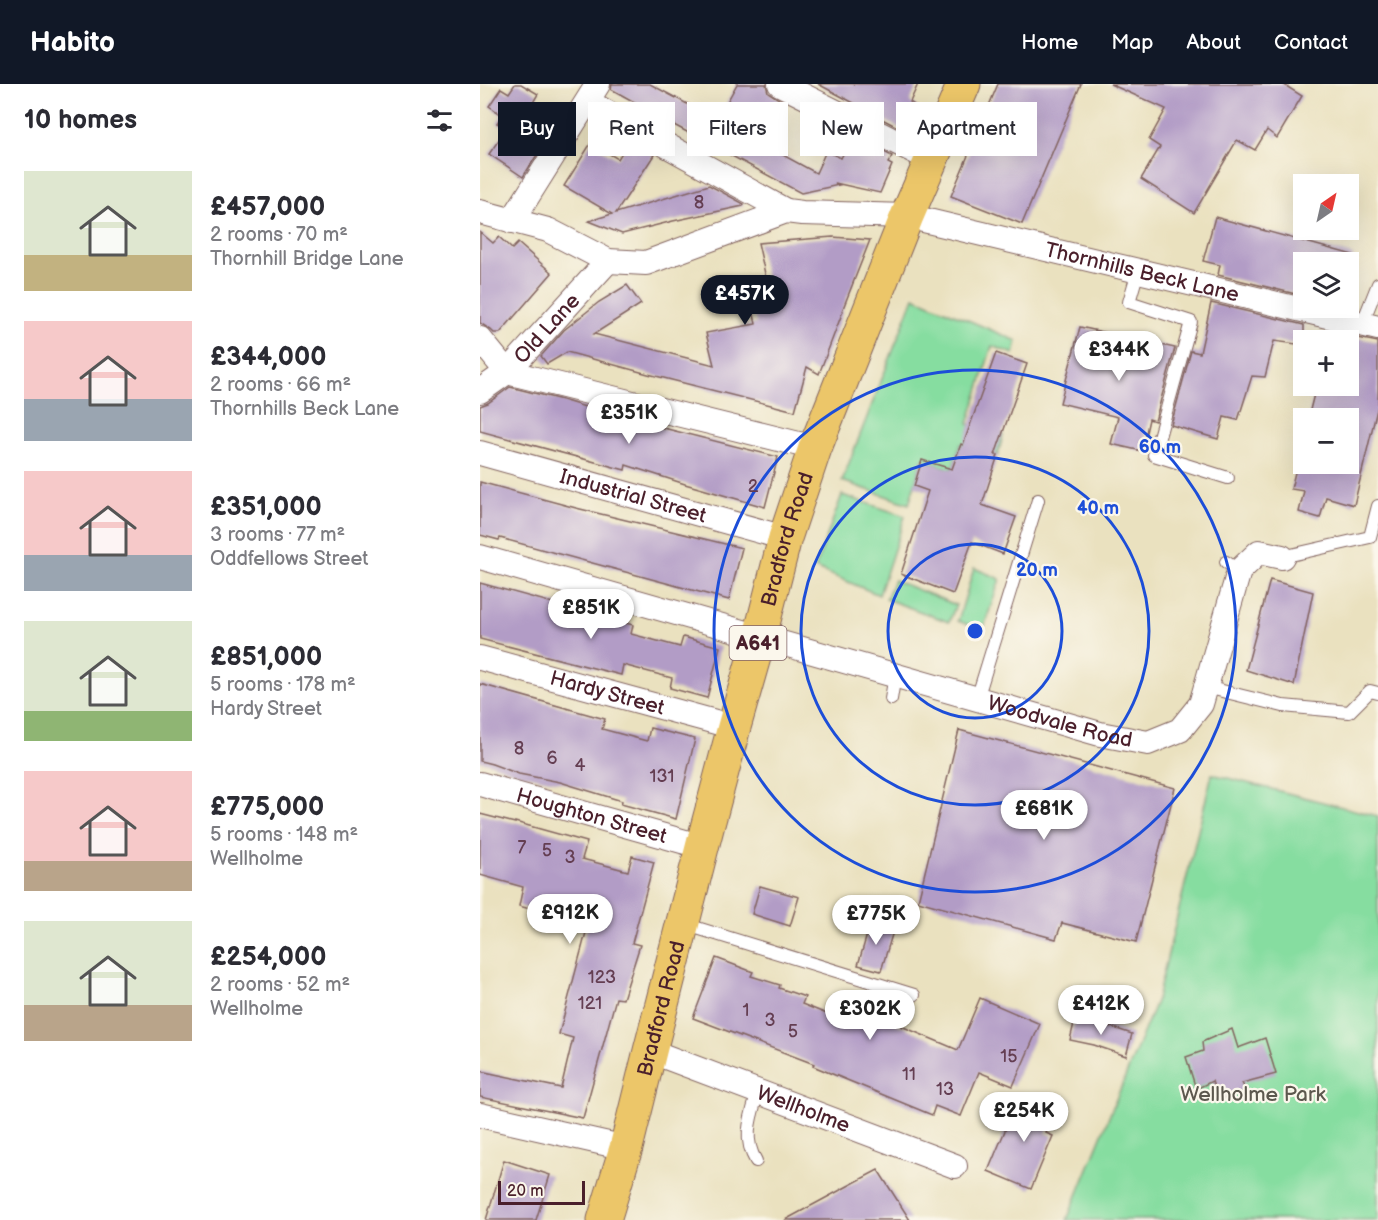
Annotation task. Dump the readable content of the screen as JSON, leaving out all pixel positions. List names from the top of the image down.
{
  "streets": {
    "main road": ["Bradford Road", "A641"],
    "street": [
      "Thornhills Beck Lane",
      "Old Lane",
      "Industrial Street",
      "Hardy Street",
      "Woodvale Road",
      "Houghton Street",
      "Wellholme"
    ]
  },
  "crossings": [
    ["Thornhills Beck Lane", "Bradford Road"],
    ["Industrial Street", "Bradford Road"],
    ["Bradford Road", "Hardy Street"],
    ["Bradford Road", "Woodvale Road"],
    ["Bradford Road", "Houghton Street"],
    ["Bradford Road", "Wellholme"]
  ],
  "parks": ["Wellholme Park"],
  "house_numbers": [
    "8",
    "2",
    "8",
    "6",
    "4",
    "131",
    "7",
    "5",
    "3",
    "123",
    "121",
    "1",
    "3",
    "5",
    "15",
    "11",
    "13"
  ],
  "scale_bar": "20 m",
  "north": "top right",
  "page": {
    "header": "Habito",
    "nav": [
      "Home",
      "Map",
      "About",
      "Contact"
    ],
    "heading": "10 homes",
    "chip": [
      "Buy",
      "Rent",
      "Filters",
      "New",
      "Apartment"
    ],
    "list": [
      {
        "name": "£457,000",
        "note": "2 rooms · 70 m² · Thornhill Bridge Lane"
      },
      {
        "name": "£344,000",
        "note": "2 rooms · 66 m² · Thornhills Beck Lane"
      },
      {
        "name": "£351,000",
        "note": "3 rooms · 77 m² · Oddfellows Street"
      },
      {
        "name": "£851,000",
        "note": "5 rooms · 178 m² · Hardy Street"
      },
      {
        "name": "£775,000",
        "note": "5 rooms · 148 m² · Wellholme"
      },
      {
        "name": "£254,000",
        "note": "2 rooms · 52 m² · Wellholme"
      }
    ],
    "map_buttons": ["+", "−"],
    "price": [
      "£457K",
      "£344K",
      "£351K",
      "£851K",
      "£681K",
      "£912K",
      "£775K",
      "£412K",
      "£302K",
      "£254K"
    ],
    "scale": "20 m"
  },
  "rings": ["60 m", "40 m", "20 m"]
}
